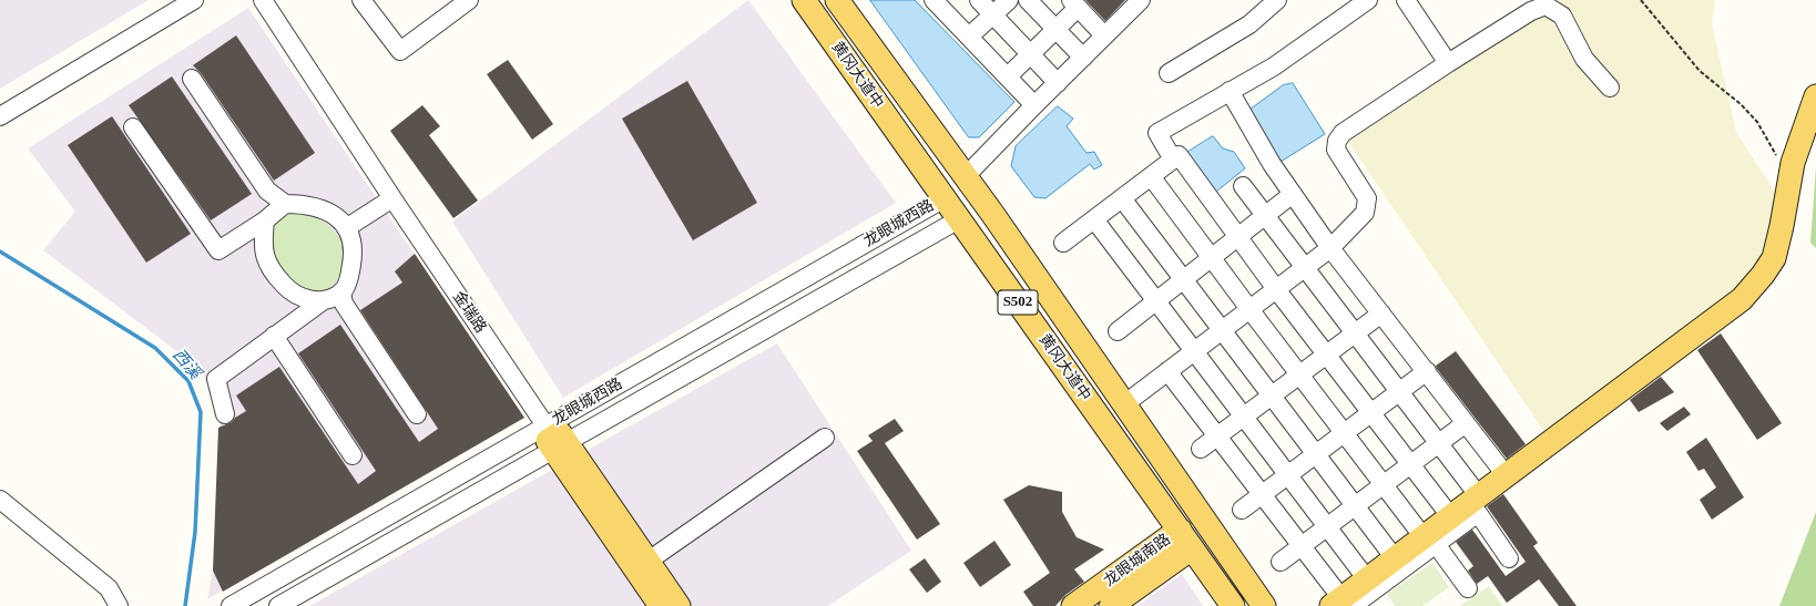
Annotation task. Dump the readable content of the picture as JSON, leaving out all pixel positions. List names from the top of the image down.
{
  "streets": {
    "main road": [
      "黄冈大道中",
      "S502",
      "金瑞路",
      "龙眼城南路"
    ],
    "street": ["龙眼城西路"]
  },
  "crossings": [
    ["黄冈大道中", "龙眼城西路"],
    ["黄冈大道中", "龙眼城南路"]
  ],
  "water": ["西溪"]
}
